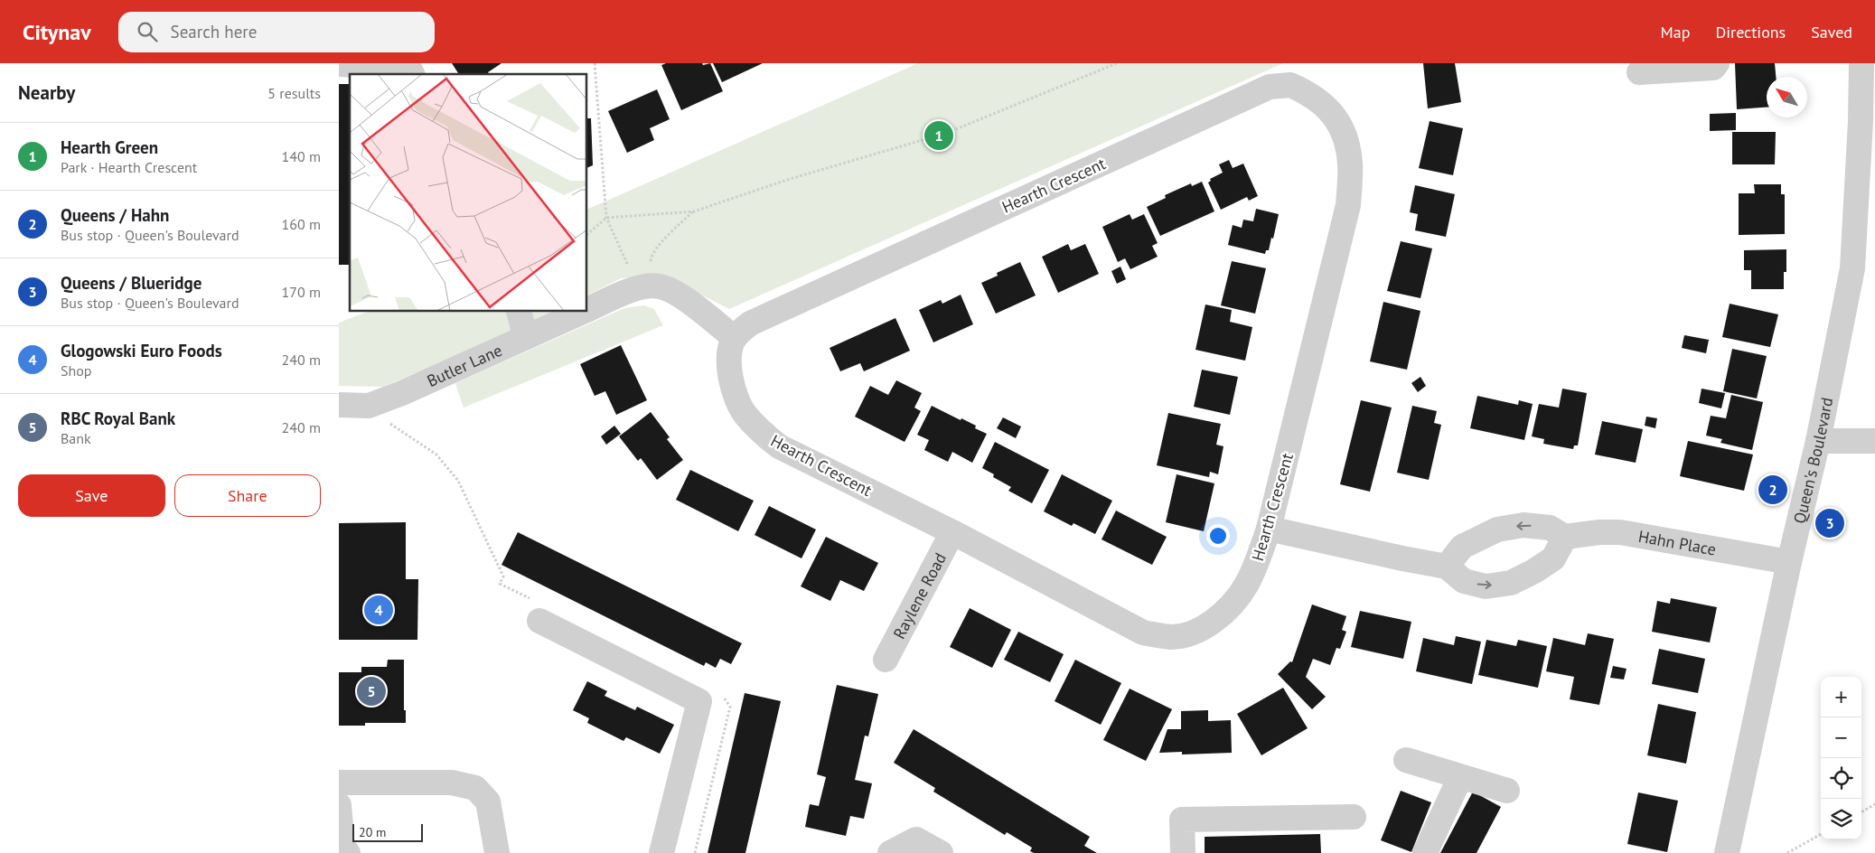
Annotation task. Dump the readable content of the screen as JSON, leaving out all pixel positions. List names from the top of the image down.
{
  "streets": {
    "street": [
      "Hearth Crescent",
      "Butler Lane",
      "Queen's Boulevard",
      "Hahn Place",
      "Raylene Road"
    ]
  },
  "crossings": [
    ["Hearth Crescent", "Butler Lane"],
    ["Hearth Crescent", "Raylene Road"],
    ["Queen's Boulevard", "Hahn Place"]
  ],
  "scale_bar": "20 m",
  "north": "top left",
  "page": {
    "header": "Citynav",
    "search": "Search here",
    "nav": ["Map", "Directions", "Saved"],
    "heading": ["Nearby", "5 results"],
    "pins": [
      "1",
      "2",
      "3",
      "4",
      "5"
    ],
    "list": [
      {
        "mark": "1",
        "name": "Hearth Green",
        "note": "Park · Hearth Crescent",
        "value": "140 m"
      },
      {
        "mark": "2",
        "name": "Queens / Hahn",
        "note": "Bus stop · Queen's Boulevard",
        "value": "160 m"
      },
      {
        "mark": "3",
        "name": "Queens / Blueridge",
        "note": "Bus stop · Queen's Boulevard",
        "value": "170 m"
      },
      {
        "mark": "4",
        "name": "Glogowski Euro Foods",
        "note": "Shop",
        "value": "240 m"
      },
      {
        "mark": "5",
        "name": "RBC Royal Bank",
        "note": "Bank",
        "value": "240 m"
      }
    ],
    "buttons": ["Save", "Share"],
    "map_buttons": ["+", "−"],
    "scale": "20 m"
  }
}
